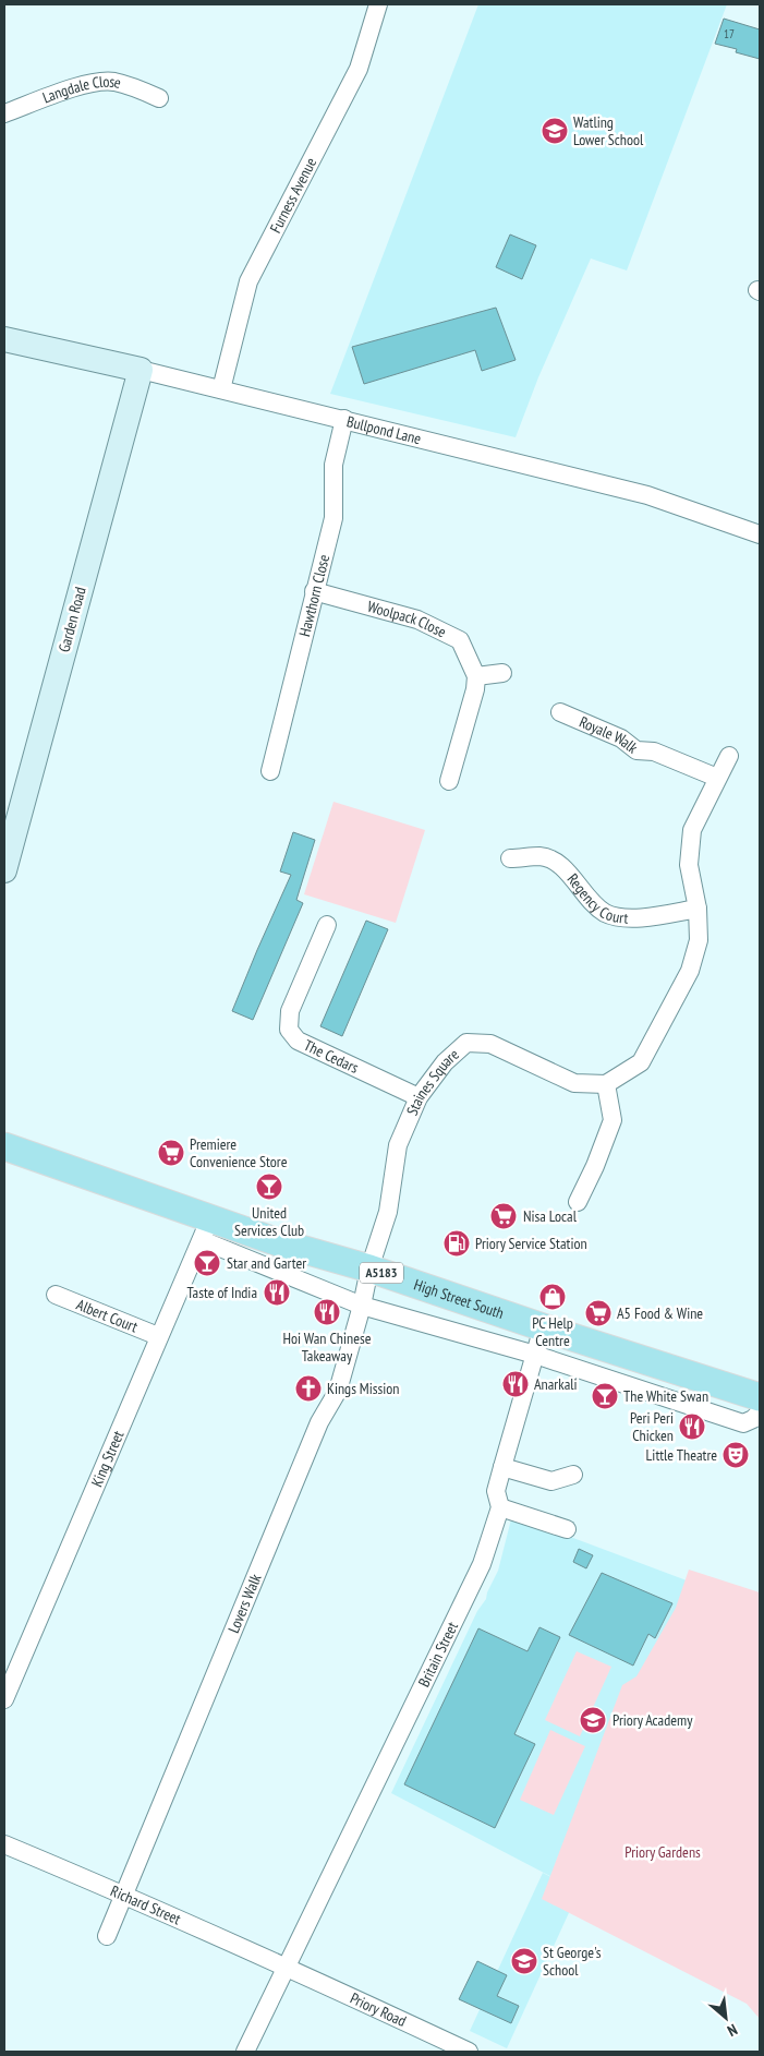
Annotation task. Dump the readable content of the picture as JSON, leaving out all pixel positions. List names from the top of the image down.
{
  "streets": {
    "main road": ["A5183", "High Street South"],
    "street": [
      "Langdale Close",
      "Furness Avenue",
      "Bullpond Lane",
      "Hawthorn Close",
      "Garden Road",
      "Woolpack Close",
      "Royale Walk",
      "Regency Court",
      "The Cedars",
      "Staines Square",
      "Albert Court",
      "King Street",
      "Lovers Walk",
      "Britain Street",
      "Richard Street",
      "Priory Road"
    ]
  },
  "crossings": [
    ["Furness Avenue", "Bullpond Lane"],
    ["Bullpond Lane", "Hawthorn Close"],
    ["Bullpond Lane", "Garden Road"],
    ["Hawthorn Close", "Woolpack Close"],
    ["The Cedars", "Staines Square"],
    ["Staines Square", "High Street South"],
    ["Staines Square", "Lovers Walk"],
    ["High Street South", "King Street"],
    ["High Street South", "Lovers Walk"],
    ["High Street South", "Britain Street"],
    ["Albert Court", "King Street"],
    ["Lovers Walk", "Richard Street"],
    ["Britain Street", "Richard Street"],
    ["Britain Street", "Priory Road"],
    ["Richard Street", "Priory Road"]
  ],
  "parks": ["Priory Gardens"],
  "places": {
    "school or university": ["Watling Lower School", "Priory Academy", "St George's School"],
    "supermarket": ["Premiere Convenience Store", "Nisa Local", "A5 Food & Wine"],
    "bar": ["United Services Club", "Star and Garter", "The White Swan"],
    "fuel station": ["Priory Service Station"],
    "restaurant": [
      "Taste of India",
      "Hoi Wan Chinese Takeaway",
      "Anarkali",
      "Peri Peri Chicken"
    ],
    "shop": ["PC Help Centre"],
    "church": ["Kings Mission"],
    "theatre": ["Little Theatre"]
  },
  "house_numbers": ["17"],
  "north": "bottom right"
}
